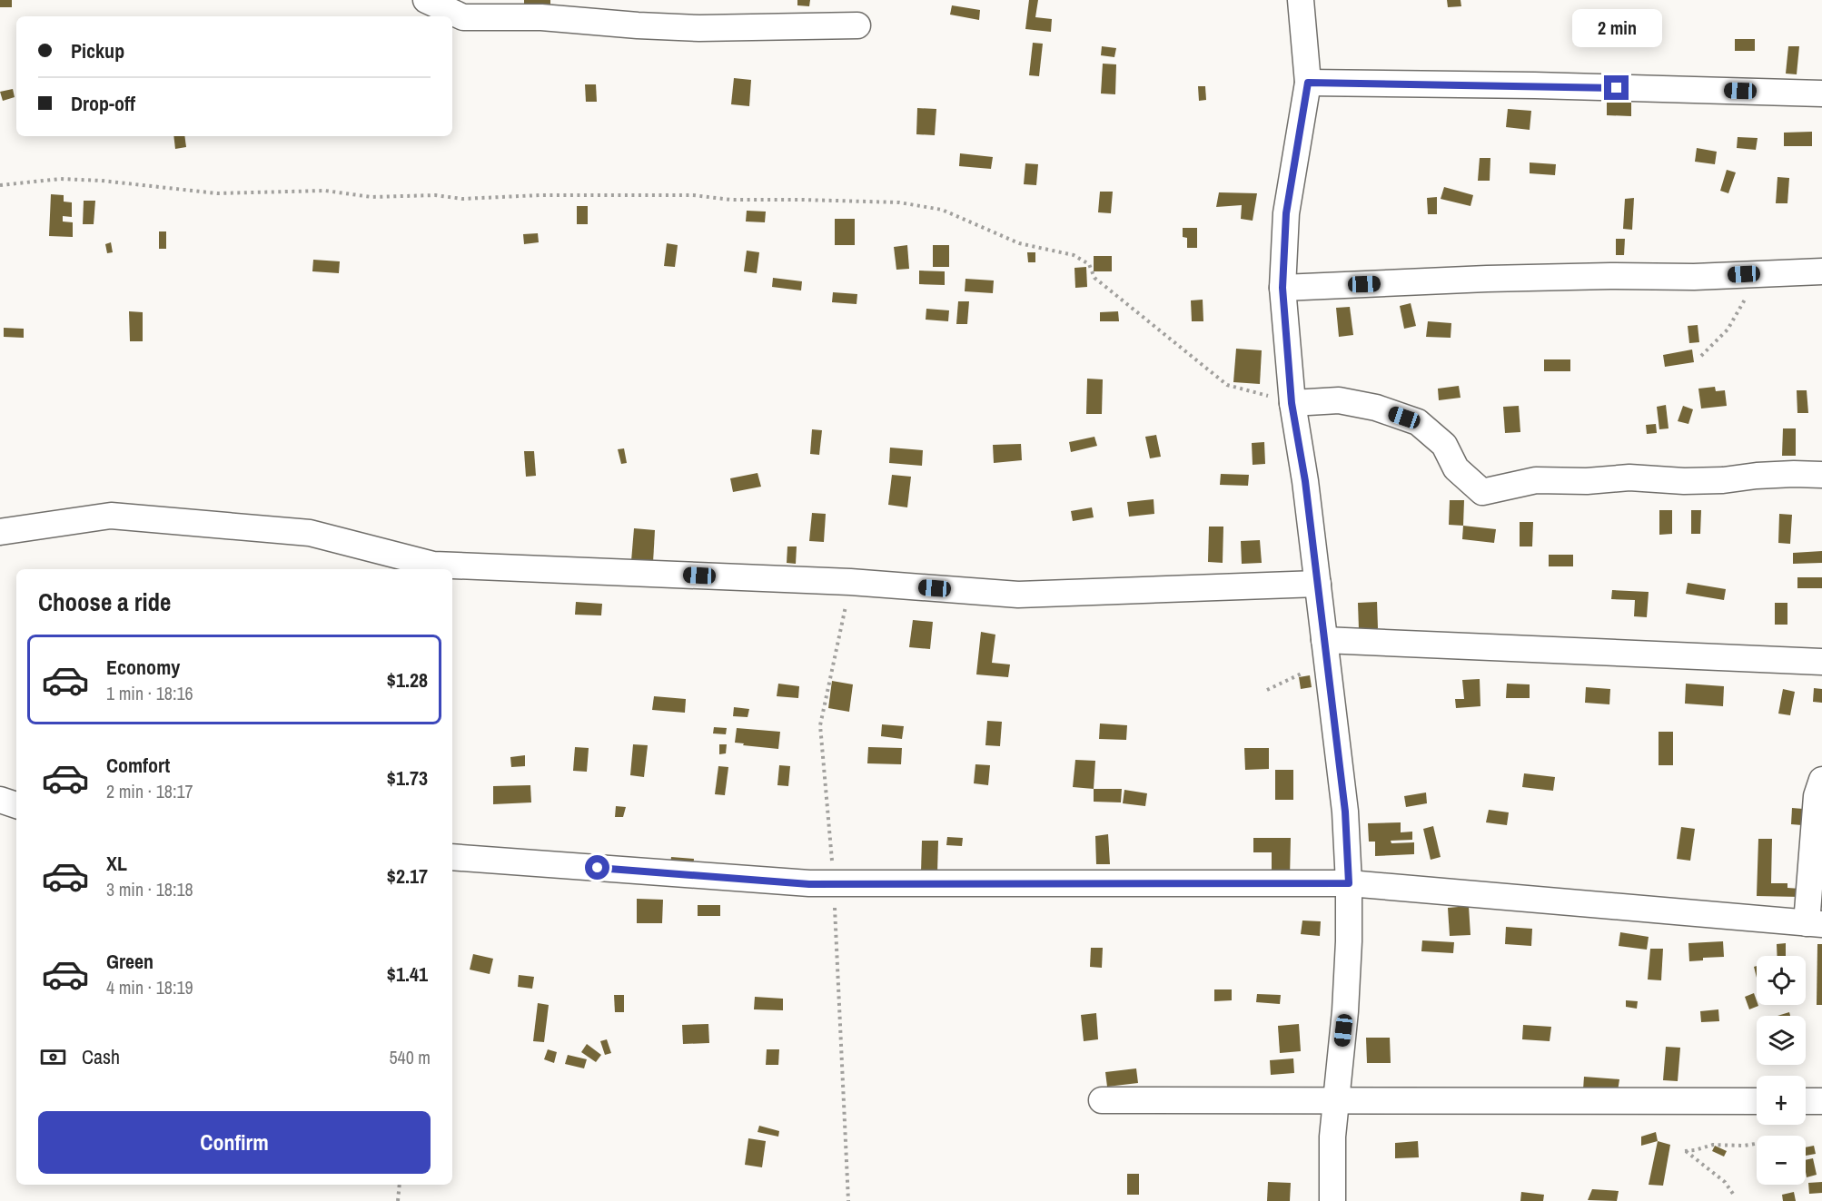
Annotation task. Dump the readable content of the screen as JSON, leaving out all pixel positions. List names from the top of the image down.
{
  "page": {
    "bubble": "2 min",
    "banner": ["Pickup", "Drop-off"],
    "heading": "Choose a ride",
    "list": [
      {
        "name": "Economy",
        "note": "1 min · 18:16",
        "value": "$1.28"
      },
      {
        "name": "Comfort",
        "note": "2 min · 18:17",
        "value": "$1.73"
      },
      {
        "name": "XL",
        "note": "3 min · 18:18",
        "value": "$2.17"
      },
      {
        "name": "Green",
        "note": "4 min · 18:19",
        "value": "$1.41"
      }
    ],
    "map_buttons": ["+", "−"],
    "pay": ["Cash", "540 m"],
    "buttons": "Confirm"
  }
}
